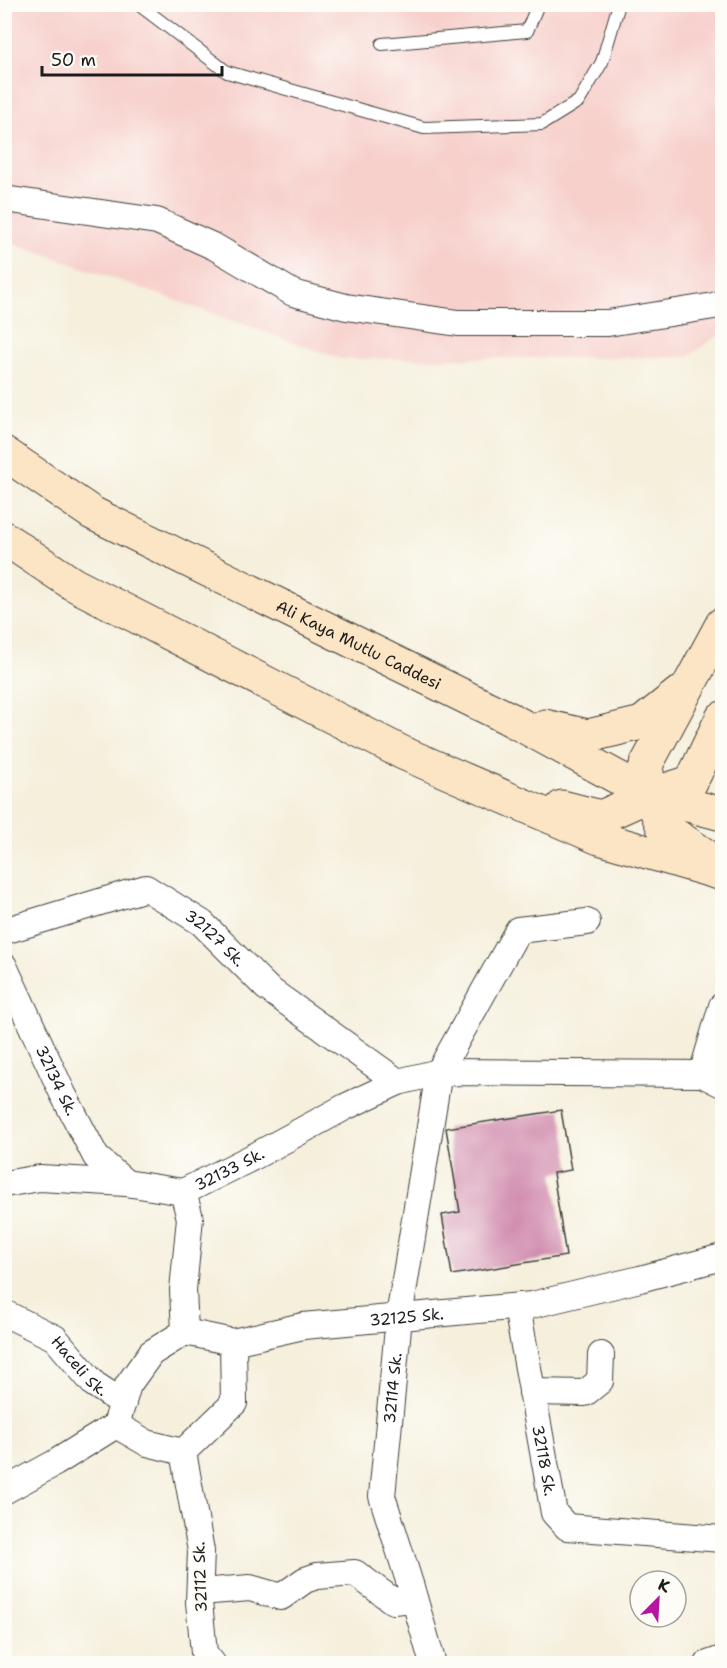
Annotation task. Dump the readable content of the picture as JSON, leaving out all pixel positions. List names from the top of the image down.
{
  "streets": {
    "main road": ["Ali Kaya Mutlu Caddesi"],
    "street": [
      "32127 Sk.",
      "32134 Sk.",
      "32133 Sk.",
      "32125 Sk.",
      "Haceli Sk.",
      "32114 Sk.",
      "32118 Sk.",
      "32112 Sk."
    ]
  },
  "crossings": [
    ["32127 Sk.", "32133 Sk."],
    ["32134 Sk.", "32133 Sk."],
    ["32133 Sk.", "32114 Sk."],
    ["32125 Sk.", "Haceli Sk."],
    ["32125 Sk.", "32114 Sk."],
    ["32125 Sk.", "32118 Sk."],
    ["32125 Sk.", "32112 Sk."],
    ["Haceli Sk.", "32112 Sk."]
  ],
  "scale_bar": "50 m",
  "north": "top right"
}
